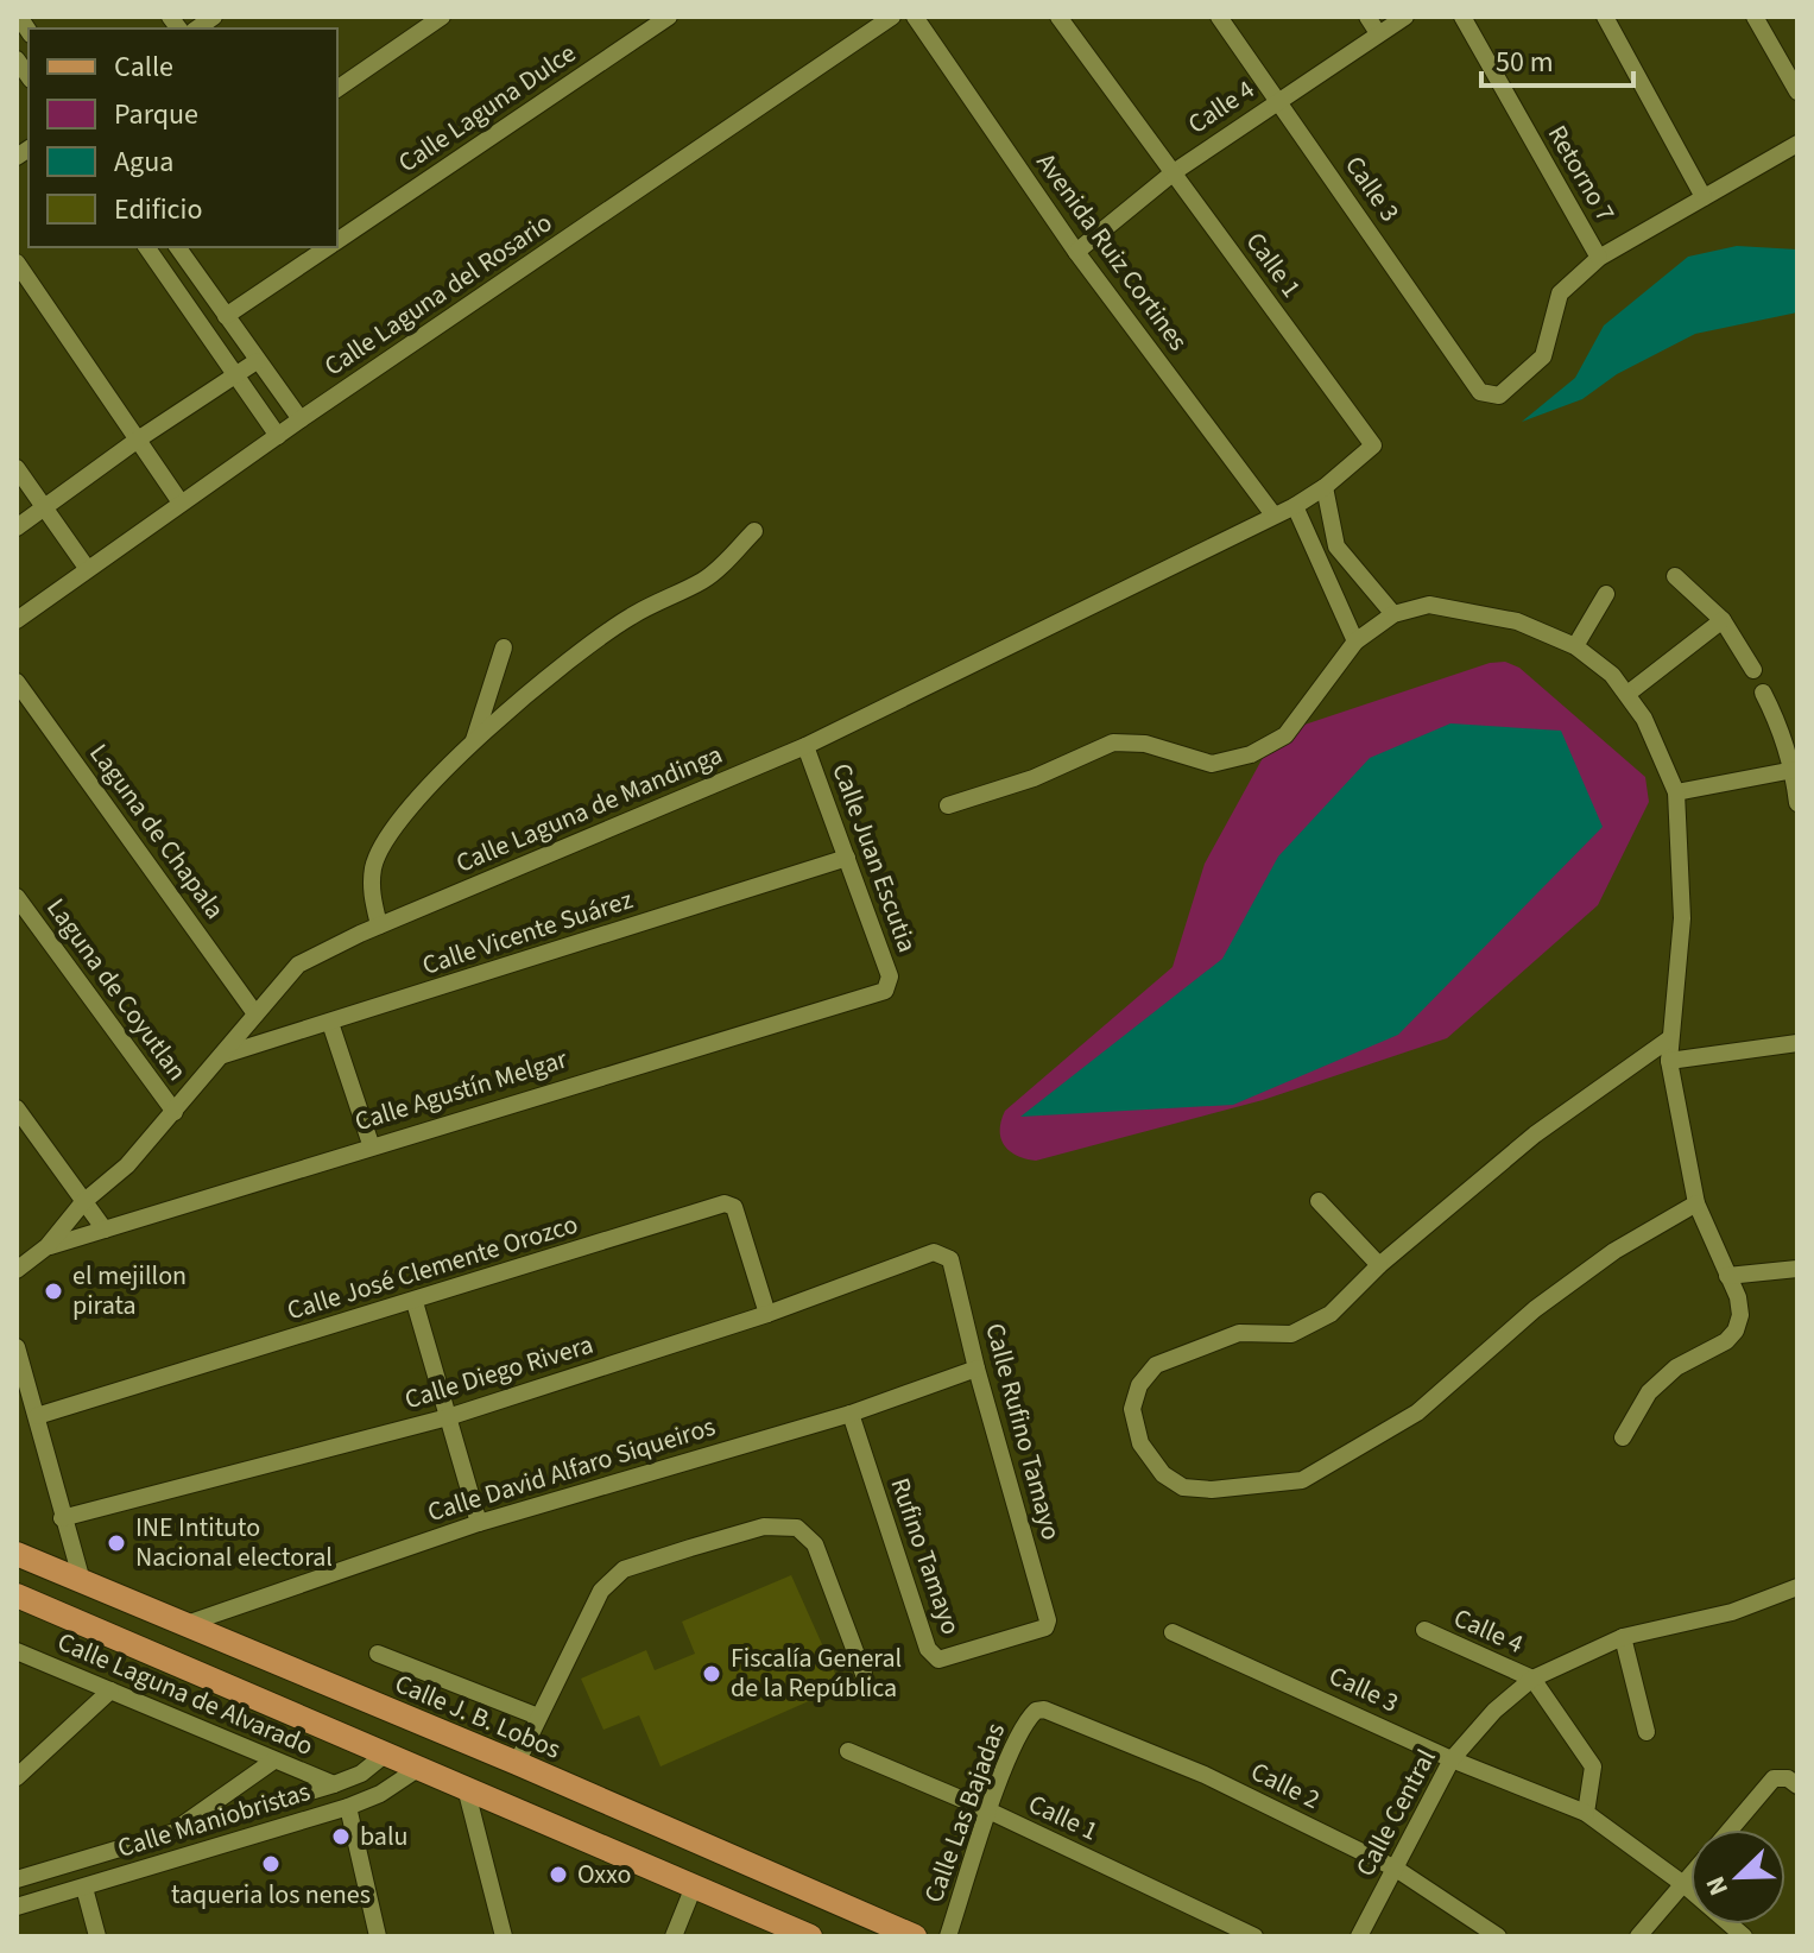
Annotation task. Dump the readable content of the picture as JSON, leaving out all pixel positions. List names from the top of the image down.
{
  "streets": {
    "main road": ["Calle J. B. Lobos"],
    "street": [
      "Calle 4",
      "Calle Laguna Dulce",
      "Retorno 7",
      "Calle 3",
      "Avenida Ruiz Cortines",
      "Calle 1",
      "Calle Laguna del Rosario",
      "Calle Laguna de Mandinga",
      "Laguna de Chapala",
      "Calle Juan Escutia",
      "Calle Vicente Suárez",
      "Laguna de Coyutlan",
      "Calle Agustín Melgar",
      "Calle José Clemente Orozco",
      "Calle Diego Rivera",
      "Calle Rufino Tamayo",
      "Calle David Alfaro Siqueiros",
      "Rufino Tamayo",
      "Calle Laguna de Alvarado",
      "Calle 2",
      "Calle Las Bajadas",
      "Calle Central",
      "Calle Maniobristas"
    ]
  },
  "crossings": [
    ["Calle 4", "Calle 3"],
    ["Calle 4", "Avenida Ruiz Cortines"],
    ["Calle 4", "Calle 1"],
    ["Calle 4", "Calle Central"],
    ["Retorno 7", "Calle 3"],
    ["Calle 3", "Calle Central"],
    ["Avenida Ruiz Cortines", "Calle 1"],
    ["Avenida Ruiz Cortines", "Calle Laguna de Mandinga"],
    ["Calle 1", "Calle Laguna de Mandinga"],
    ["Calle 1", "Calle Las Bajadas"],
    ["Calle Laguna de Mandinga", "Laguna de Chapala"],
    ["Calle Laguna de Mandinga", "Calle Juan Escutia"],
    ["Calle Laguna de Mandinga", "Calle Vicente Suárez"],
    ["Calle Laguna de Mandinga", "Laguna de Coyutlan"],
    ["Calle Laguna de Mandinga", "Calle Agustín Melgar"],
    ["Calle Juan Escutia", "Calle Vicente Suárez"],
    ["Calle Juan Escutia", "Calle Agustín Melgar"],
    ["Calle José Clemente Orozco", "Calle Diego Rivera"],
    ["Calle Diego Rivera", "Calle Rufino Tamayo"],
    ["Calle Rufino Tamayo", "Calle David Alfaro Siqueiros"],
    ["Calle Rufino Tamayo", "Rufino Tamayo"],
    ["Calle David Alfaro Siqueiros", "Rufino Tamayo"],
    ["Calle David Alfaro Siqueiros", "Calle J. B. Lobos"],
    ["Calle Laguna de Alvarado", "Calle Maniobristas"],
    ["Calle 2", "Calle Las Bajadas"],
    ["Calle 2", "Calle Central"]
  ],
  "places": [
    "el mejillon pirata",
    "INE Intituto Nacional electoral",
    "Fiscalía General de la República",
    "balu",
    "taqueria los nenes",
    "Oxxo"
  ],
  "legend": [
    "Calle",
    "Parque",
    "Agua",
    "Edificio"
  ],
  "scale_bar": "50 m",
  "north": "bottom left"
}
